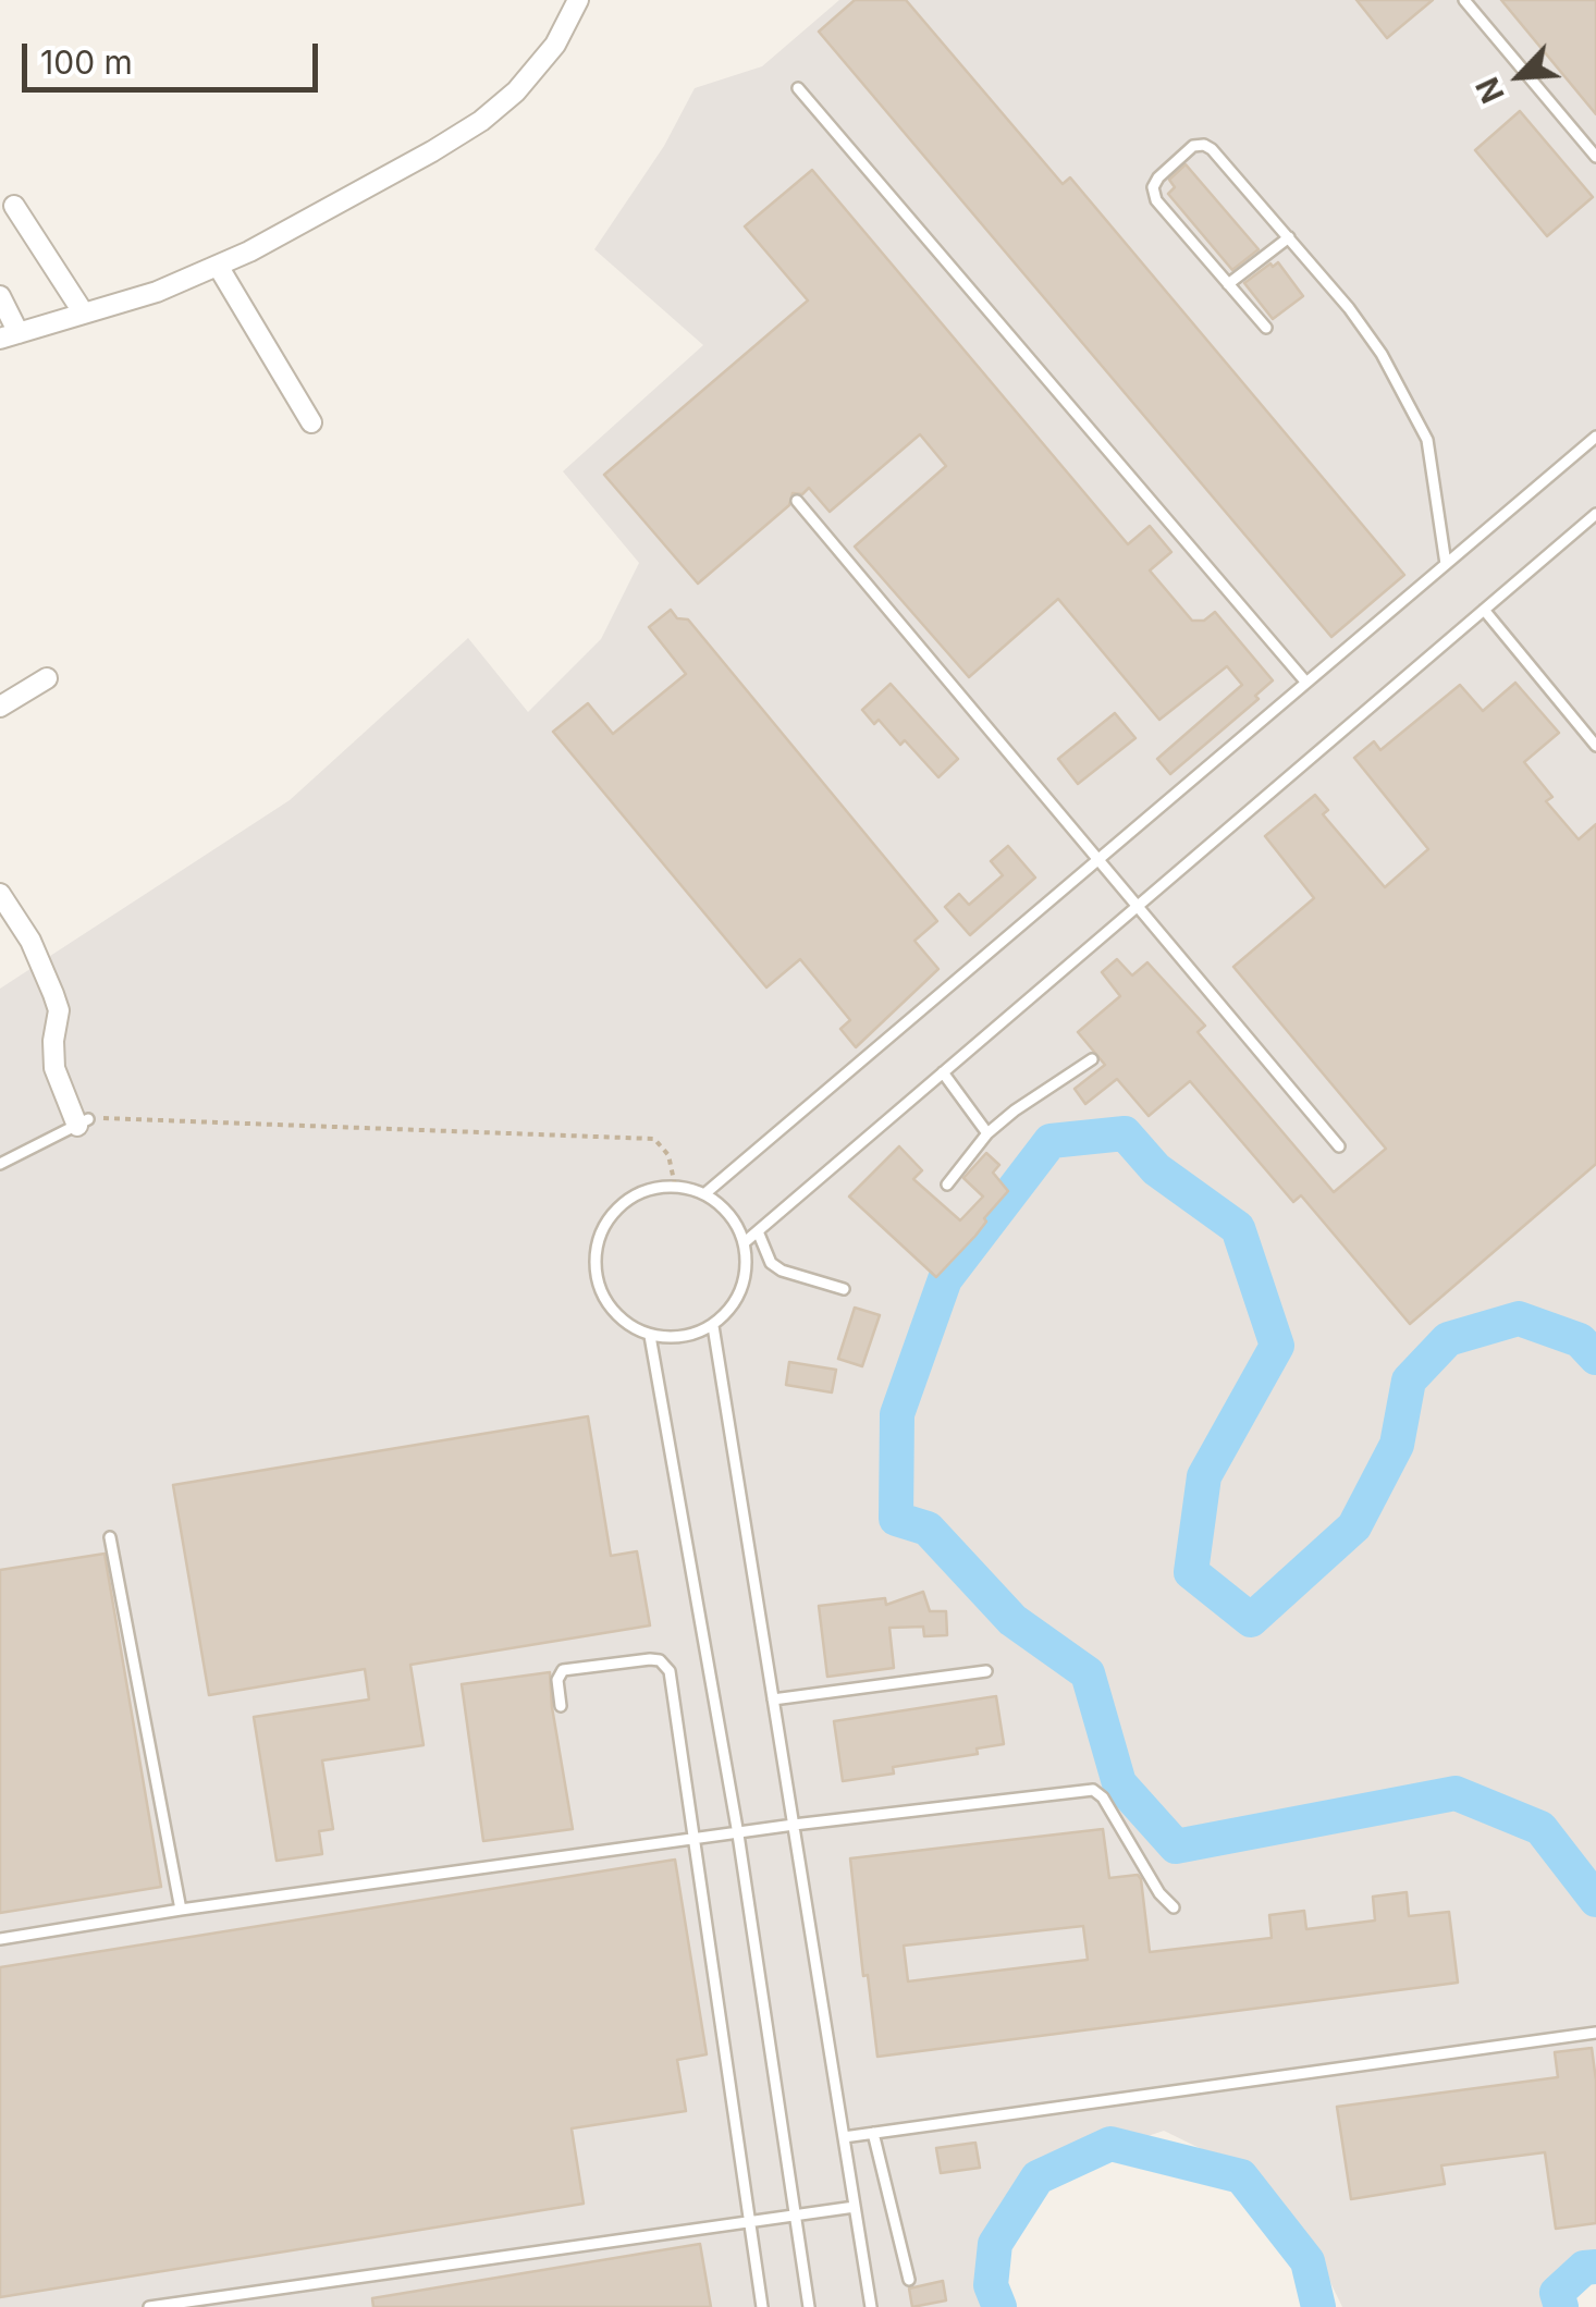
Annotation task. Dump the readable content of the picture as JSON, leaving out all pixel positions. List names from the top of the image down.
{
  "scale_bar": "100 m",
  "north": "bottom left"
}
